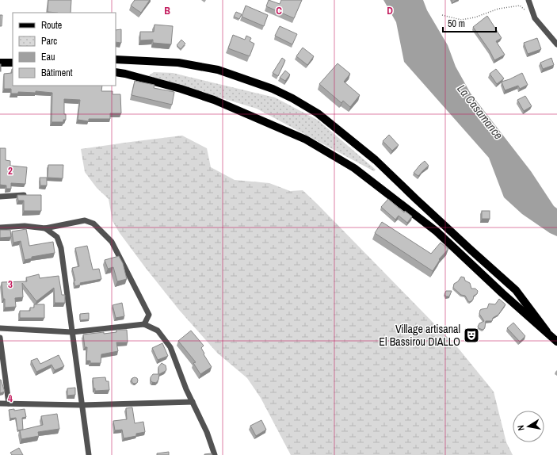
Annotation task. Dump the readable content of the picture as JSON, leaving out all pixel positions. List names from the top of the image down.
{
  "water": ["La Casamance"],
  "places": {
    "theatre": ["Village artisanal El Bassirou DIALLO"]
  },
  "legend": [
    "Route",
    "Parc",
    "Eau",
    "Bâtiment"
  ],
  "scale_bar": "50 m",
  "north": "left",
  "grid": {
    "columns": ["B", "C", "D"],
    "rows": ["2", "3", "4"]
  }
}
